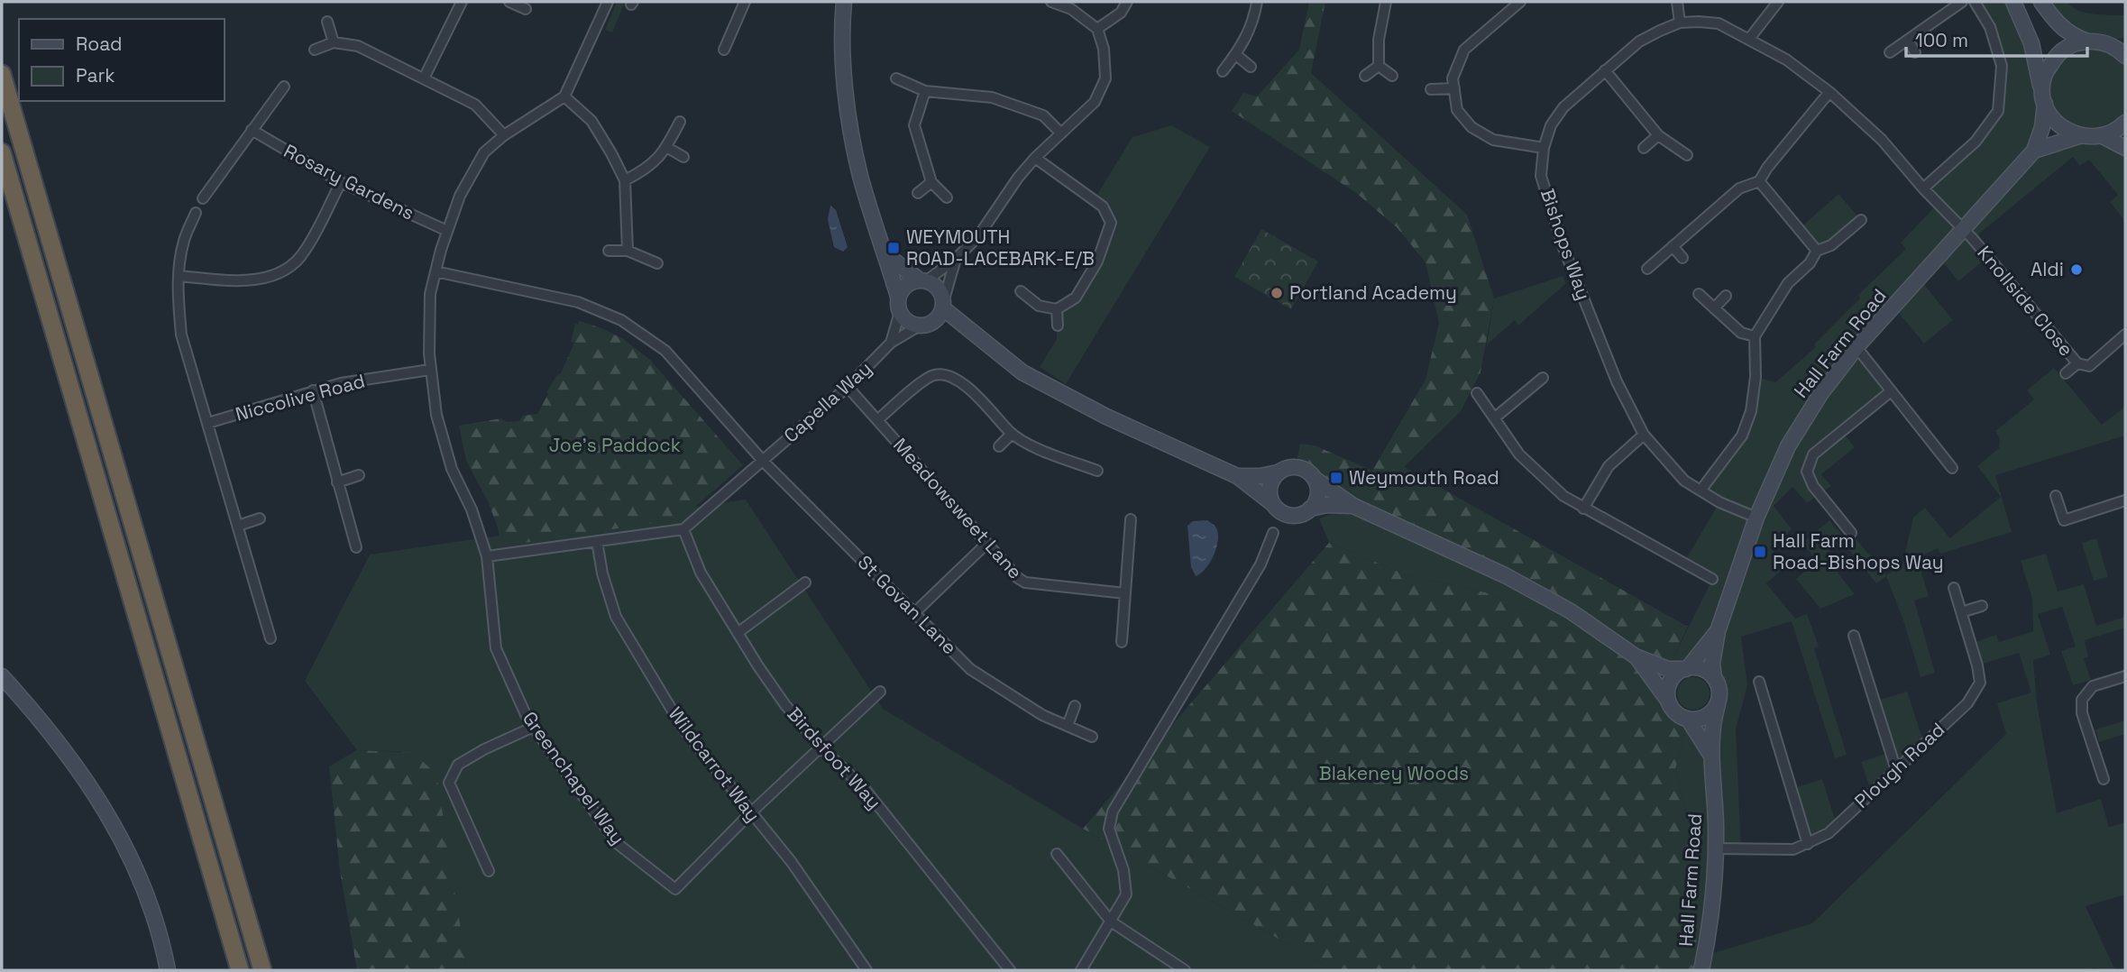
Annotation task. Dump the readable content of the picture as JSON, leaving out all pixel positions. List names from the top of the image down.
{
  "streets": {
    "street": [
      "Rosary Gardens",
      "Bishops Way",
      "Knollside Close",
      "Hall Farm Road",
      "Niccolive Road",
      "Capella Way",
      "Meadowsweet Lane",
      "St Govan Lane",
      "Birdsfoot Way",
      "Wildcarrot Way",
      "Plough Road",
      "Greenchapel Way"
    ]
  },
  "crossings": [
    ["Rosary Gardens", "Greenchapel Way"],
    ["Bishops Way", "Knollside Close"],
    ["Bishops Way", "Hall Farm Road"],
    ["Knollside Close", "Hall Farm Road"],
    ["Hall Farm Road", "Plough Road"],
    ["Niccolive Road", "Greenchapel Way"],
    ["Capella Way", "Meadowsweet Lane"],
    ["Capella Way", "St Govan Lane"],
    ["Capella Way", "Birdsfoot Way"],
    ["St Govan Lane", "Greenchapel Way"],
    ["Wildcarrot Way", "Greenchapel Way"]
  ],
  "parks": ["Joe's Paddock", "Blakeney Woods"],
  "places": {
    "transit": ["WEYMOUTH ROAD-LACEBARK-E/B", "Weymouth Road", "Hall Farm Road-Bishops Way"],
    "other": ["Aldi", "Portland Academy"]
  },
  "legend": ["Road", "Park"],
  "scale_bar": "100 m"
}
